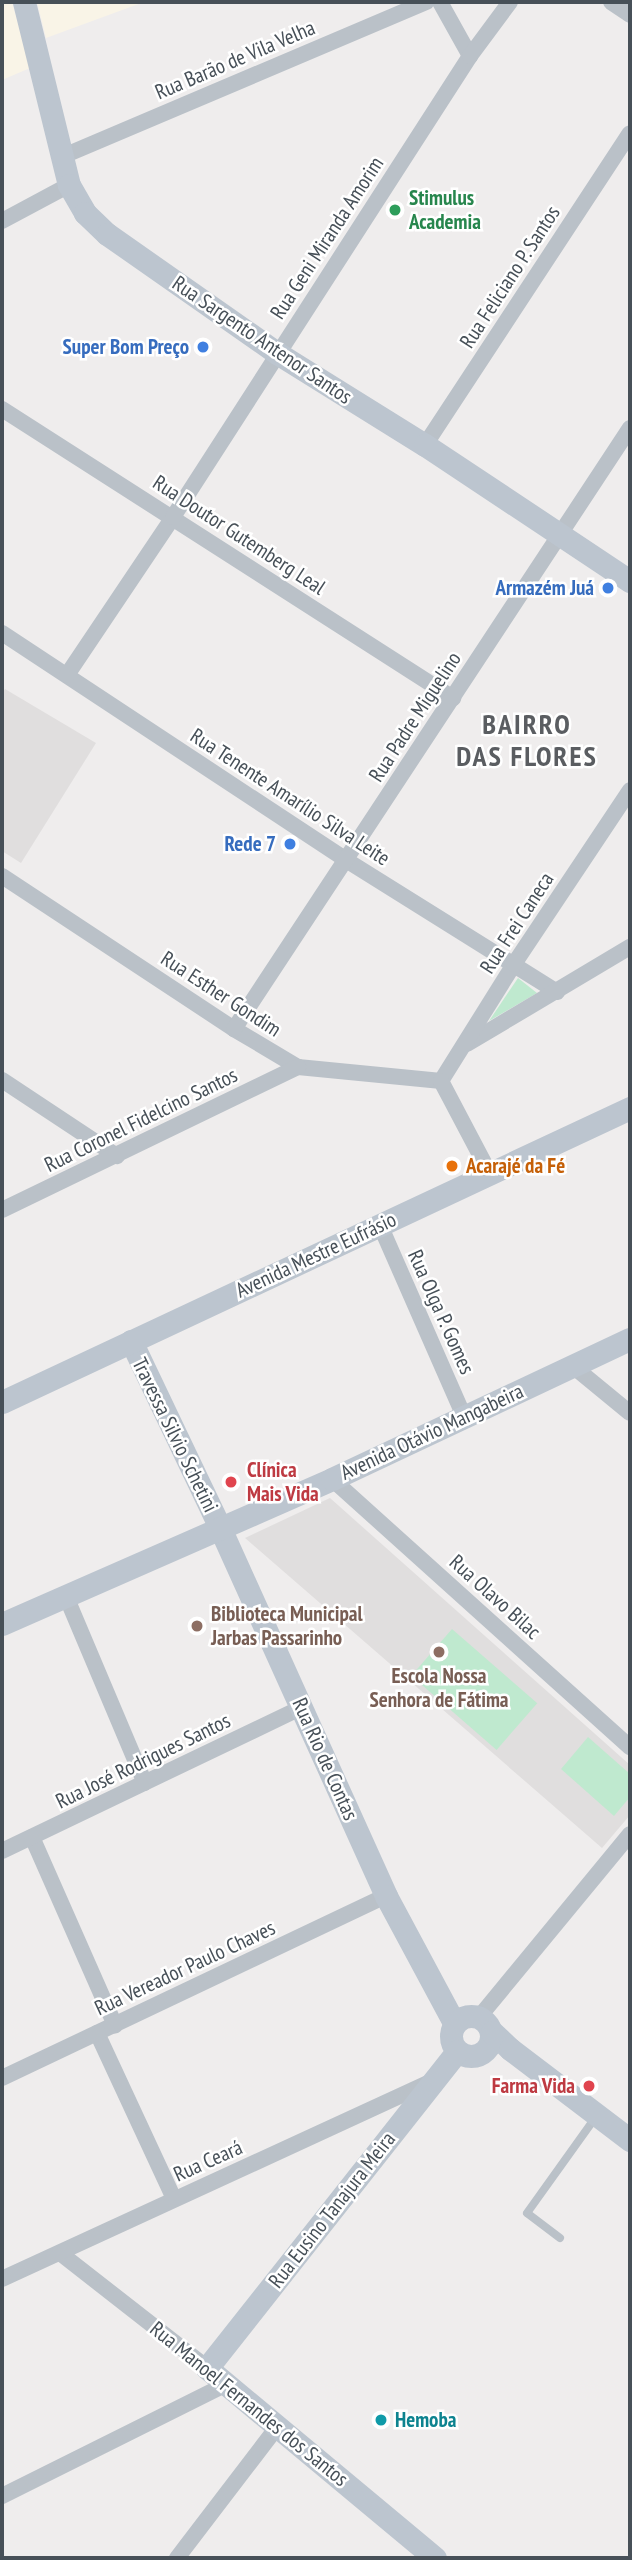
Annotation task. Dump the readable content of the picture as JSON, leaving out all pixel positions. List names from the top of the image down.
{
  "streets": {
    "street": [
      "Rua Barão de Vila Velha",
      "Rua Geni Miranda Amorim",
      "Rua Feliciano P. Santos",
      "Rua Sargento Antenor Santos",
      "Rua Doutor Gutemberg Leal",
      "Rua Padre Miguelino",
      "Rua Tenente Amarílio Silva Leite",
      "Rua Frei Caneca",
      "Rua Esther Gondim",
      "Rua Coronel Fidelcino Santos",
      "Avenida Mestre Eufrásio",
      "Rua Olga P. Gomes",
      "Avenida Otávio Mangabeira",
      "Travessa Silvio Schetini",
      "Rua Olavo Bilac",
      "Rua Rio de Contas",
      "Rua José Rodrigues Santos",
      "Rua Vereador Paulo Chaves",
      "Rua Ceará",
      "Rua Eusino Tanajura Meira",
      "Rua Manoel Fernandes dos Santos"
    ]
  },
  "crossings": [
    ["Rua Barão de Vila Velha", "Rua Sargento Antenor Santos"],
    ["Rua Geni Miranda Amorim", "Rua Sargento Antenor Santos"],
    ["Rua Geni Miranda Amorim", "Rua Doutor Gutemberg Leal"],
    ["Rua Geni Miranda Amorim", "Rua Tenente Amarílio Silva Leite"],
    ["Rua Feliciano P. Santos", "Rua Sargento Antenor Santos"],
    ["Rua Sargento Antenor Santos", "Rua Padre Miguelino"],
    ["Rua Doutor Gutemberg Leal", "Rua Padre Miguelino"],
    ["Rua Padre Miguelino", "Rua Tenente Amarílio Silva Leite"],
    ["Rua Padre Miguelino", "Rua Esther Gondim"],
    ["Rua Tenente Amarílio Silva Leite", "Rua Frei Caneca"],
    ["Rua Frei Caneca", "Rua Esther Gondim"],
    ["Rua Esther Gondim", "Rua Coronel Fidelcino Santos"],
    ["Avenida Mestre Eufrásio", "Rua Olga P. Gomes"],
    ["Avenida Mestre Eufrásio", "Travessa Silvio Schetini"],
    ["Rua Olga P. Gomes", "Avenida Otávio Mangabeira"],
    ["Avenida Otávio Mangabeira", "Travessa Silvio Schetini"],
    ["Avenida Otávio Mangabeira", "Rua Olavo Bilac"],
    ["Avenida Otávio Mangabeira", "Rua Rio de Contas"],
    ["Travessa Silvio Schetini", "Rua Rio de Contas"],
    ["Rua Rio de Contas", "Rua José Rodrigues Santos"],
    ["Rua Rio de Contas", "Rua Vereador Paulo Chaves"],
    ["Rua Ceará", "Rua Eusino Tanajura Meira"],
    ["Rua Ceará", "Rua Manoel Fernandes dos Santos"],
    ["Rua Eusino Tanajura Meira", "Rua Manoel Fernandes dos Santos"]
  ],
  "districts": ["BAIRRO DAS FLORES"],
  "places": [
    "Stimulus Academia",
    "Super Bom Preço",
    "Armazém Juá",
    "Rede 7",
    "Acarajé da Fé",
    "Clínica Mais Vida",
    "Biblioteca Municipal Jarbas Passarinho",
    "Escola Nossa Senhora de Fátima",
    "Farma Vida",
    "Hemoba"
  ]
}
